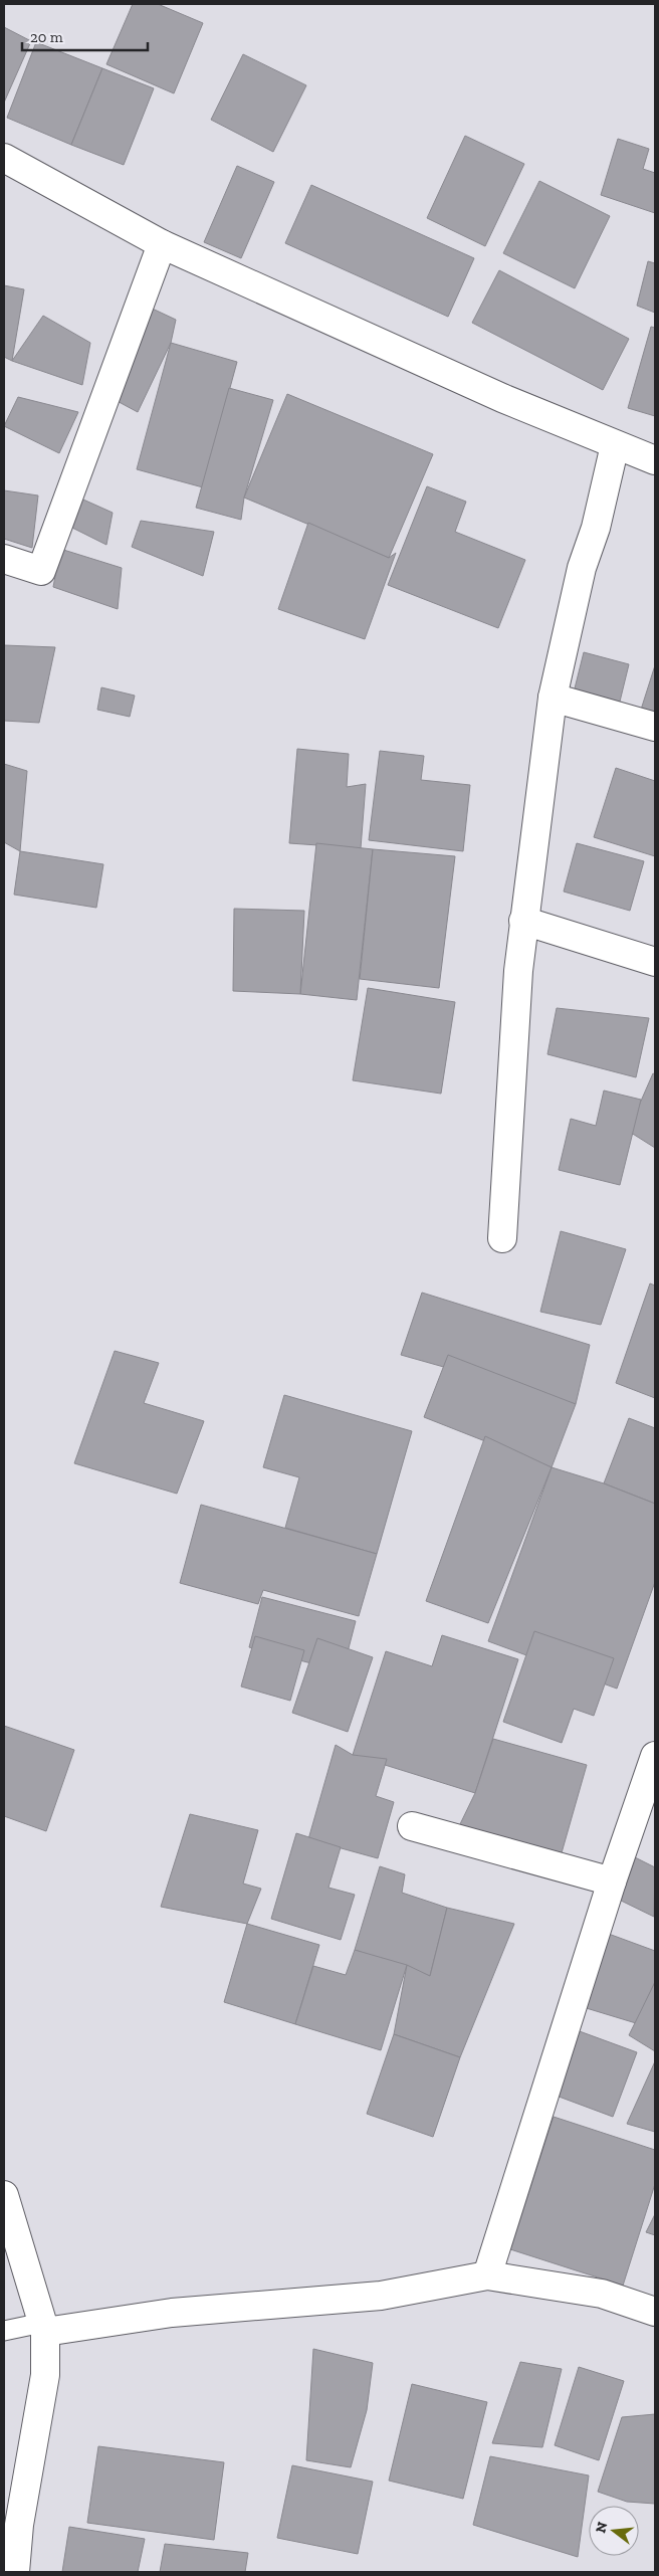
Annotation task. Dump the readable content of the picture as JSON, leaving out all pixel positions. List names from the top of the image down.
{
  "scale_bar": "20 m",
  "north": "left"
}
